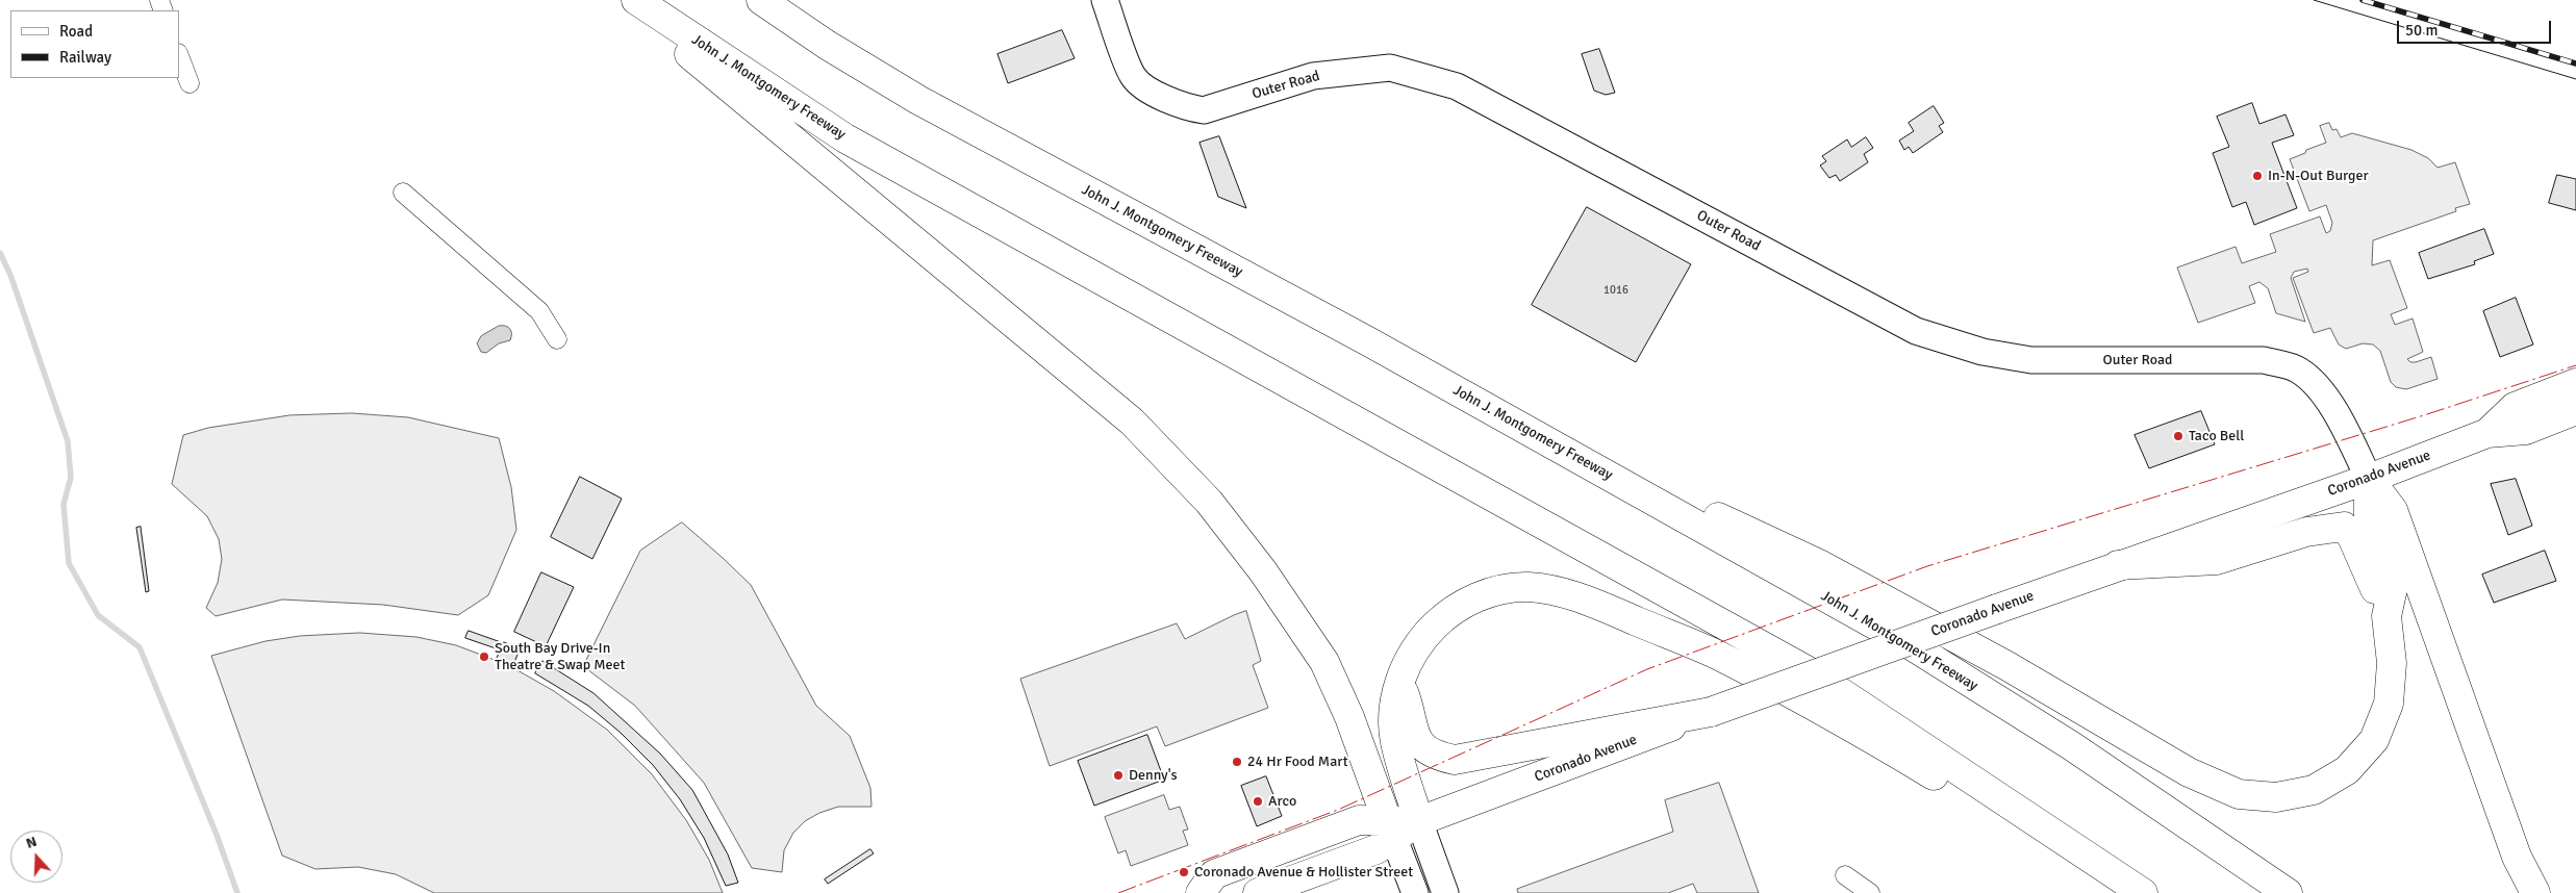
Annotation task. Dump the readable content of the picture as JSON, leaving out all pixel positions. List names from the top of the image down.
{
  "streets": {
    "main road": ["John J. Montgomery Freeway", "Coronado Avenue"],
    "street": ["Outer Road"]
  },
  "crossings": [
    ["Outer Road", "Coronado Avenue"]
  ],
  "places": [
    "In-N-Out Burger",
    "Taco Bell",
    "South Bay Drive-In Theatre & Swap Meet",
    "24 Hr Food Mart",
    "Denny's",
    "Arco",
    "Coronado Avenue & Hollister Street"
  ],
  "house_numbers": ["1016"],
  "legend": ["Road", "Railway"],
  "scale_bar": "50 m",
  "north": "top"
}
